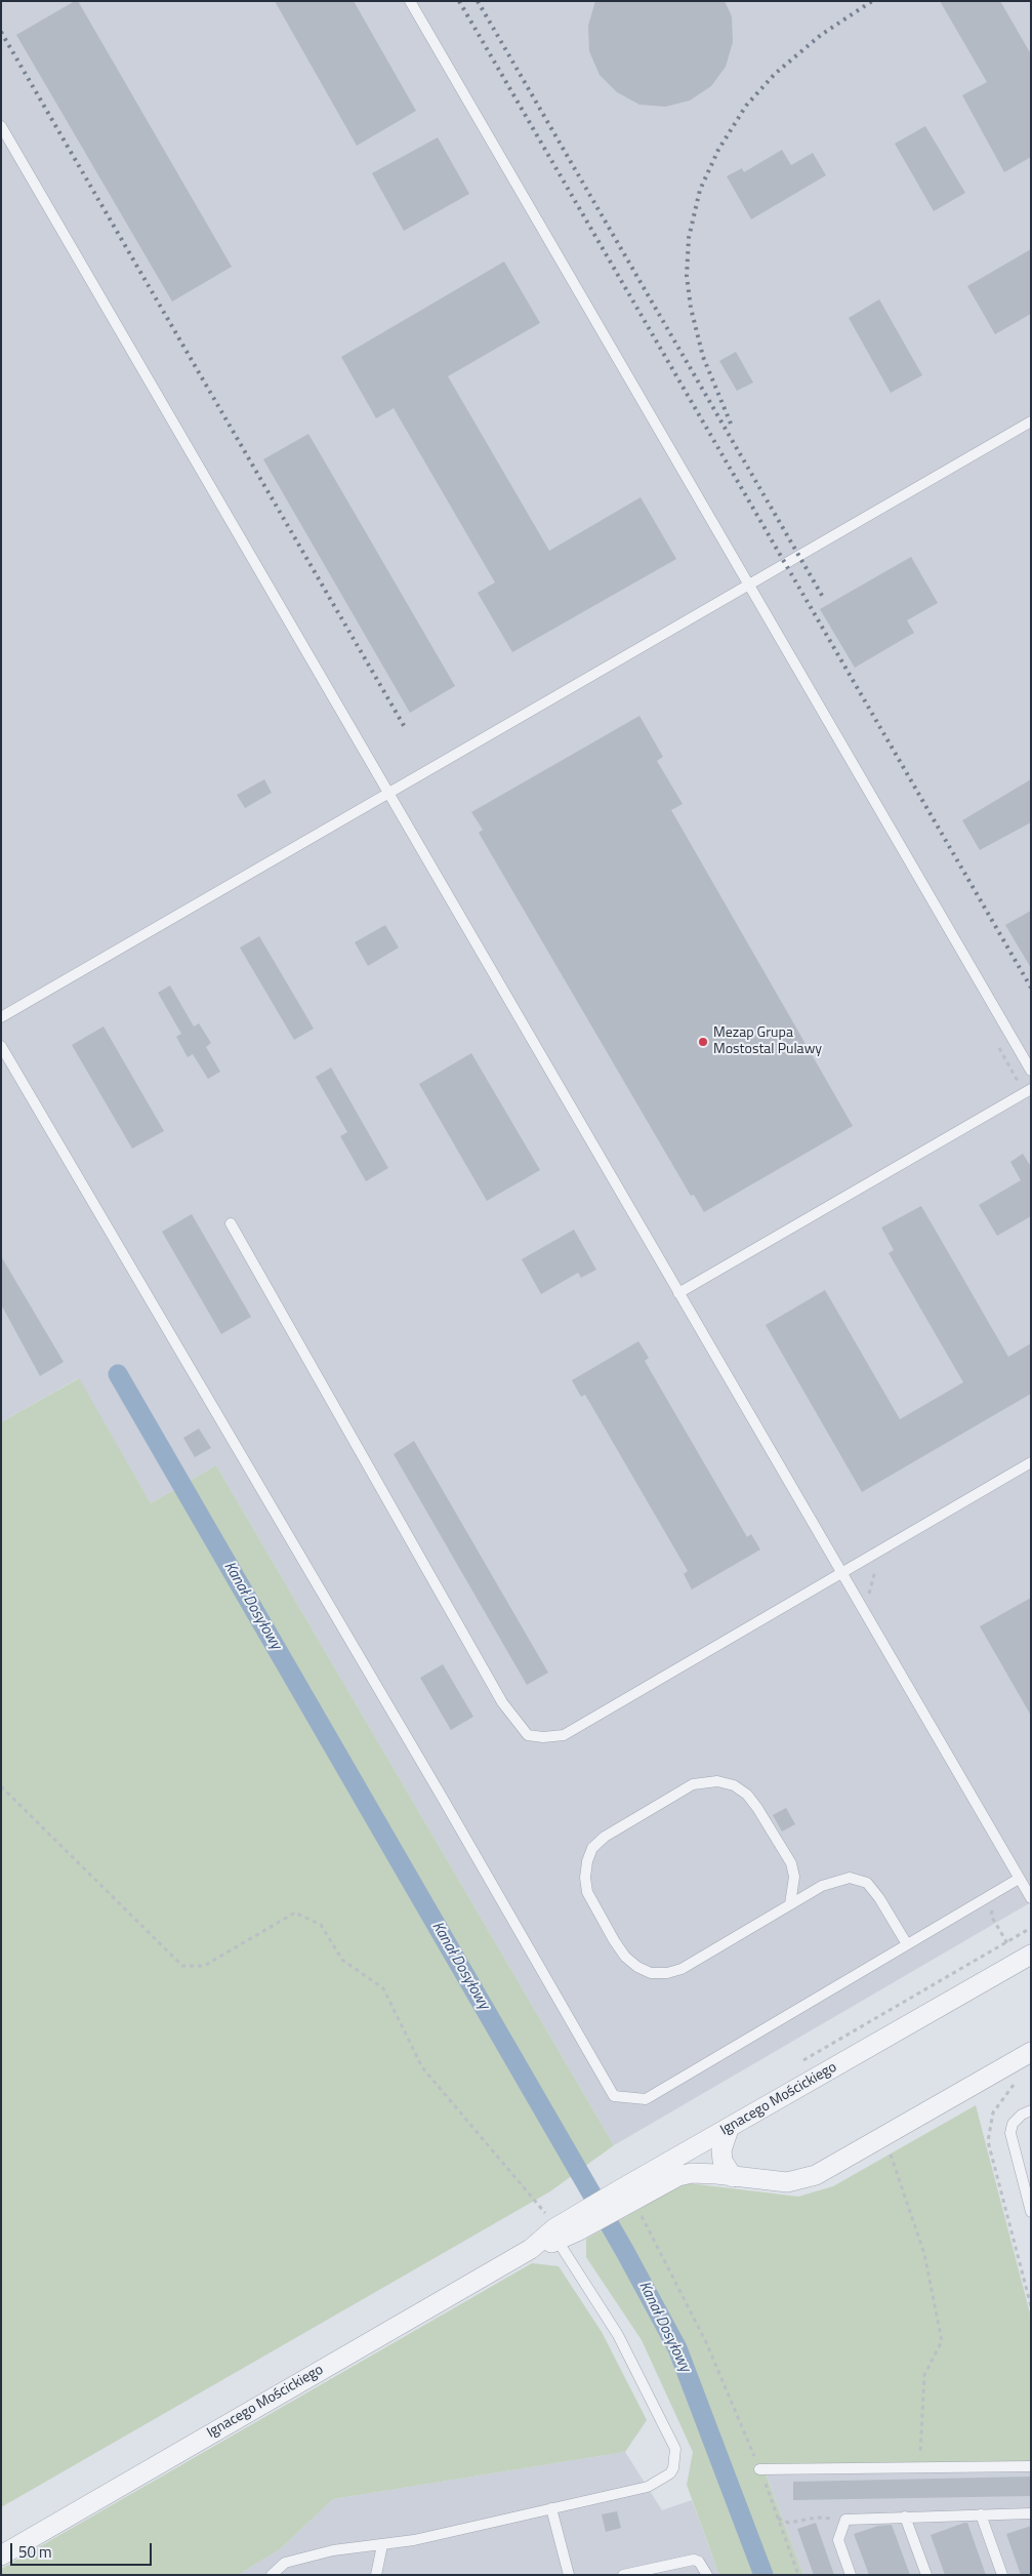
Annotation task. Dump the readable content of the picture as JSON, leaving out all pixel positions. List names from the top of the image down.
{
  "streets": {
    "street": ["Ignacego Mościckiego"]
  },
  "water": ["Kanał Dosyłowy"],
  "places": ["Mezap Grupa Mostostal Pulawy"],
  "scale_bar": "50 m"
}
